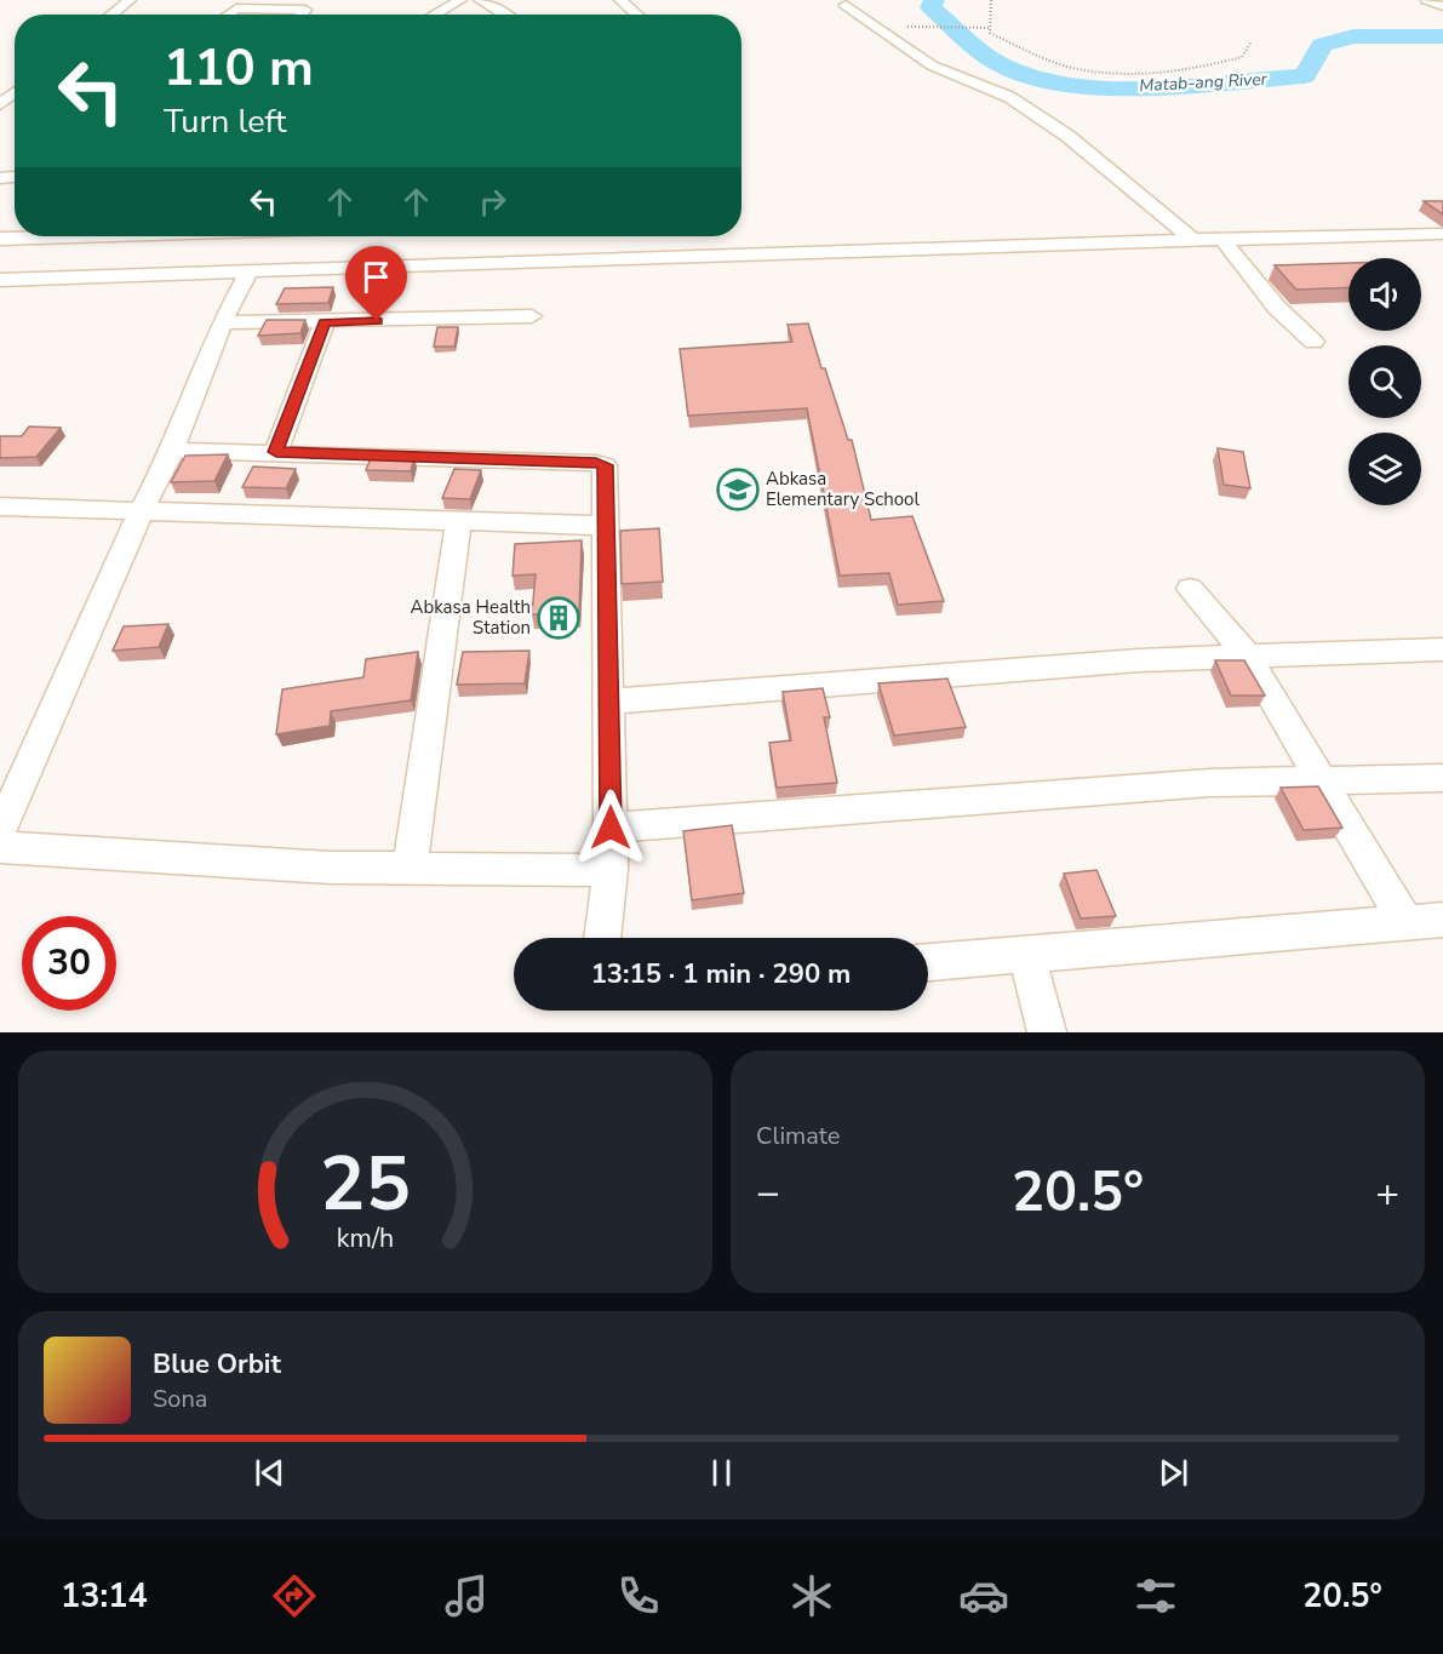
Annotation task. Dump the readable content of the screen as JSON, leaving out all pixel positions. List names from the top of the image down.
{
  "water": ["Matab-ang River"],
  "places": {
    "school or university": ["Abkasa Elementary School"],
    "building": ["Abkasa Health Station"]
  },
  "page": {
    "turn": ["110 m", "Turn left"],
    "limit": "30",
    "trip": "13:15 · 1 min · 290 m",
    "tile": "Climate",
    "heat": ["−", "20.5°", "+"],
    "song": ["Blue Orbit", "Sona"],
    "tabs": ["13:14", "20.5°"],
    "gauge": ["25", "km/h"]
  }
}
